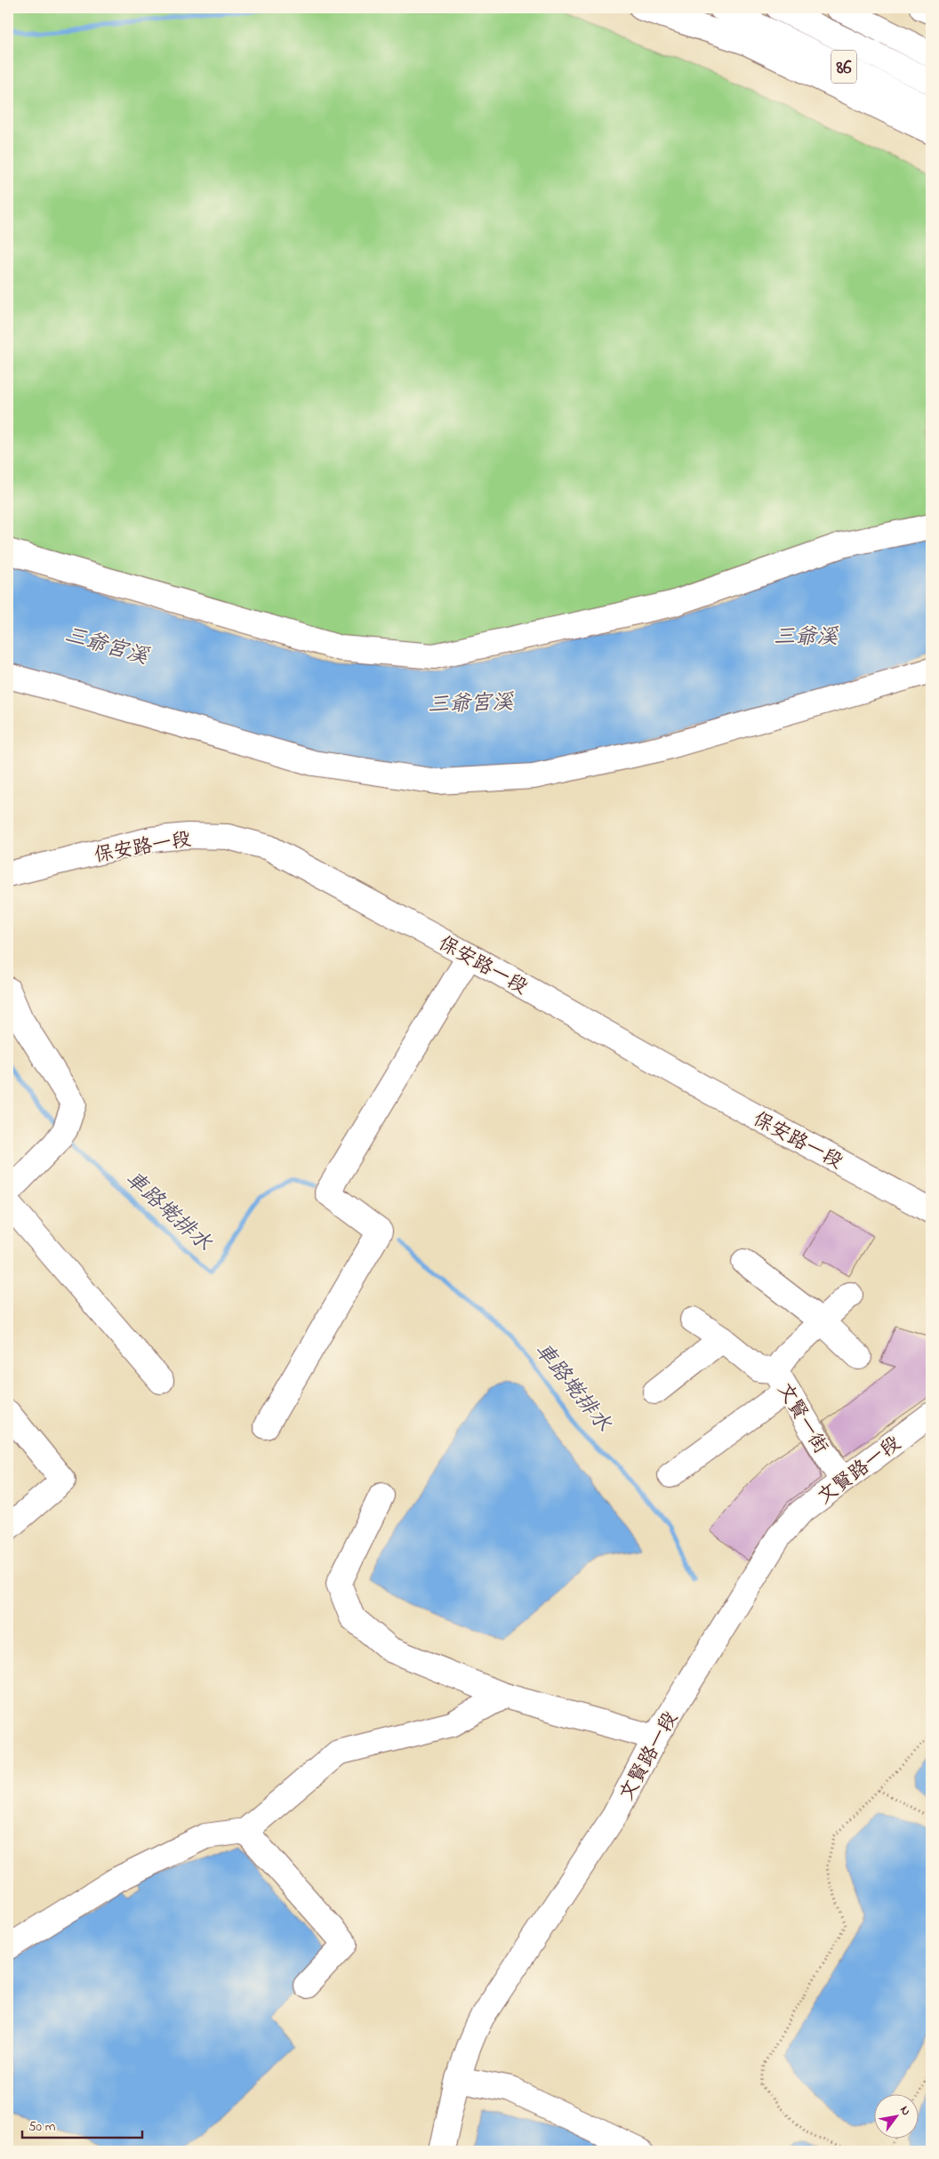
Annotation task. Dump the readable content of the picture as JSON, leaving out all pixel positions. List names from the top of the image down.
{
  "streets": {
    "main road": [
      "86",
      "保安路一段",
      "文賢一街",
      "文賢路一段"
    ]
  },
  "crossings": [
    ["文賢一街", "文賢路一段"]
  ],
  "water": ["三爺溪", "三爺宮溪", "車路墘排水"],
  "scale_bar": "50 m",
  "north": "top right"
}
